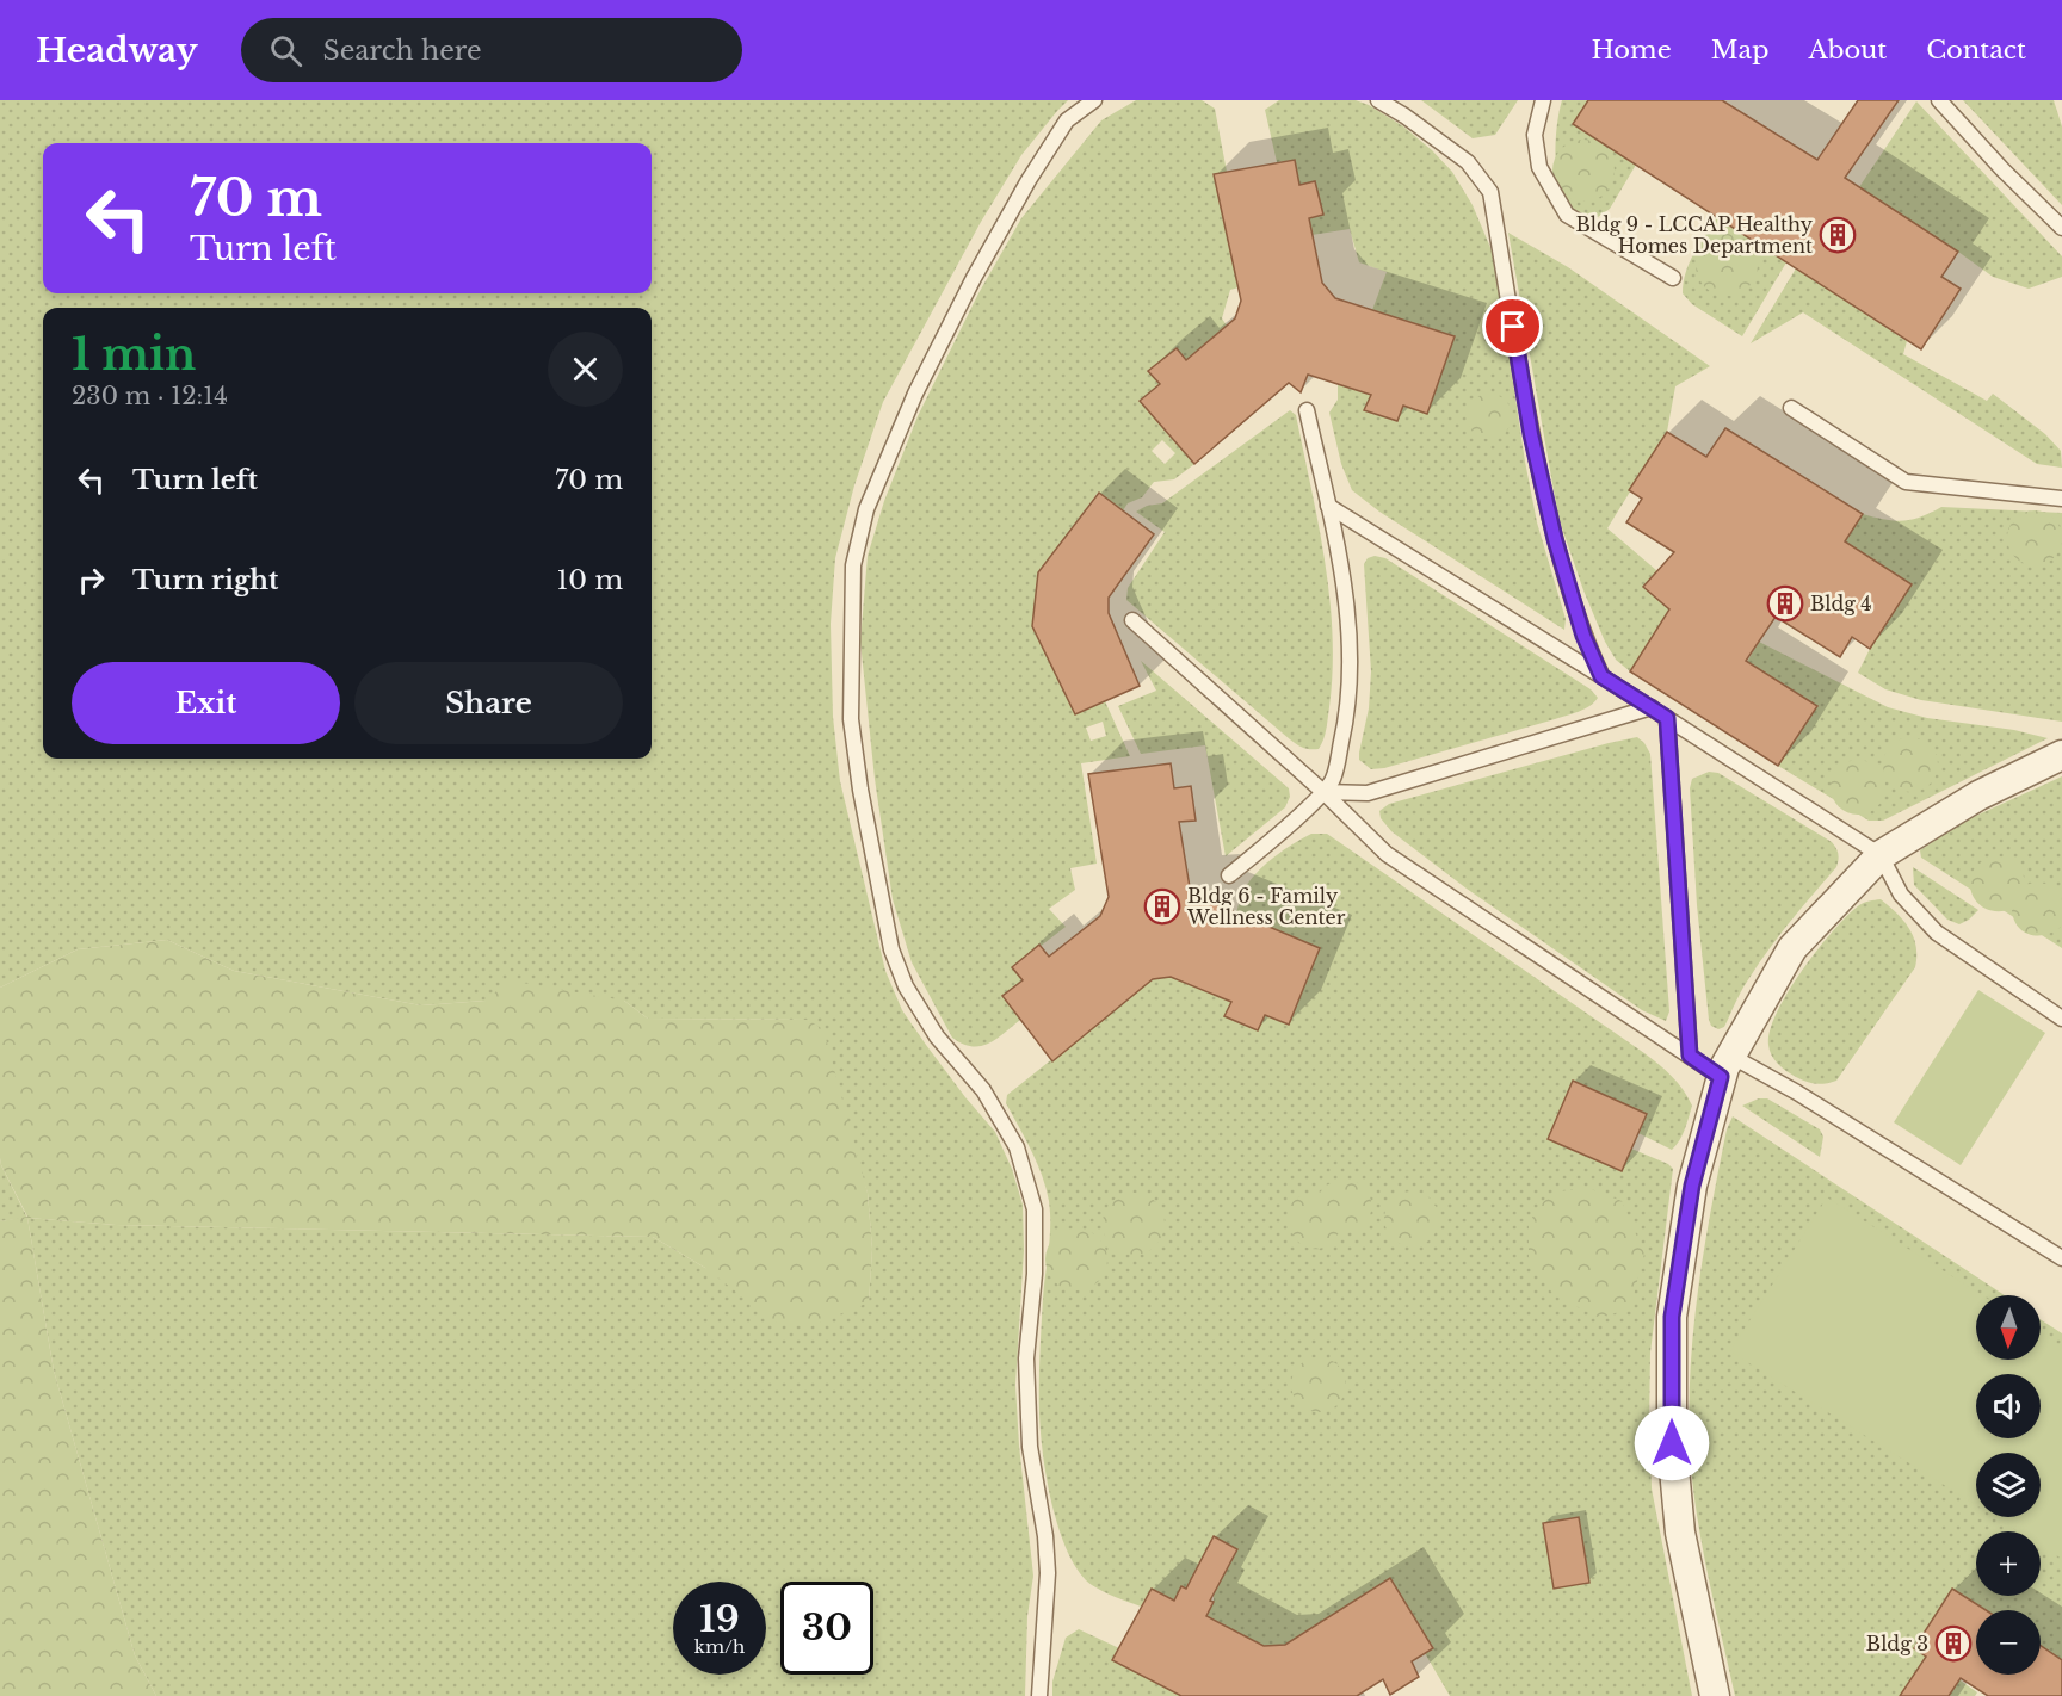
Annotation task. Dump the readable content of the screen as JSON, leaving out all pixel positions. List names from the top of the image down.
{
  "places": {
    "building": [
      "Bldg 9 - LCCAP Healthy Homes Department",
      "Bldg 4",
      "Bldg 6 - Family Wellness Center",
      "Bldg 3"
    ]
  },
  "north": "bottom",
  "page": {
    "header": "Headway",
    "search": "Search here",
    "nav": [
      "Home",
      "Map",
      "About",
      "Contact"
    ],
    "turn": ["70 m", "Turn left"],
    "heading": ["1 min", "230 m · 12:14"],
    "list": [
      {
        "name": "Turn left",
        "value": "70 m"
      },
      {
        "name": "Turn right",
        "value": "10 m"
      }
    ],
    "buttons": ["Exit", "Share"],
    "map_buttons": ["+", "−"],
    "speed": "19 km/h",
    "limit": "30"
  }
}
